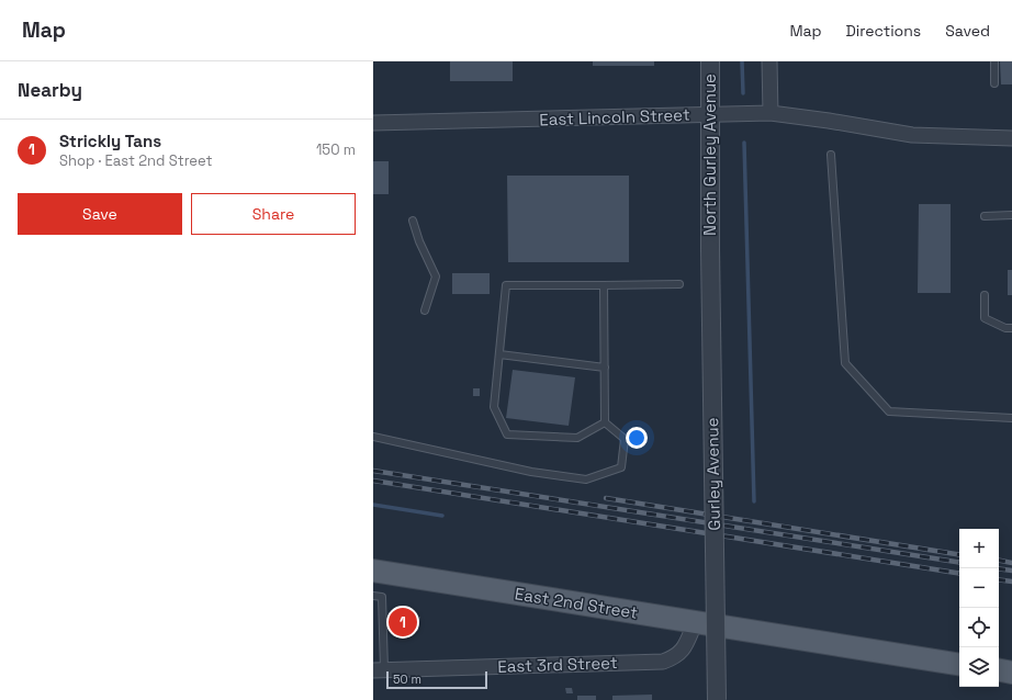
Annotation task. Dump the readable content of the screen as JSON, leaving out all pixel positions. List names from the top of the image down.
{
  "streets": {
    "main road": ["East 2nd Street"],
    "street": [
      "East Lincoln Street",
      "North Gurley Avenue",
      "Gurley Avenue",
      "East 3rd Street"
    ]
  },
  "crossings": [
    ["East Lincoln Street", "North Gurley Avenue"],
    ["North Gurley Avenue", "Gurley Avenue"],
    ["East 2nd Street", "East 3rd Street"]
  ],
  "scale_bar": "50 m",
  "page": {
    "header": "Map",
    "nav": ["Map", "Directions", "Saved"],
    "heading": "Nearby",
    "list": [
      {
        "mark": "1",
        "name": "Strickly Tans",
        "note": "Shop · East 2nd Street",
        "value": "150 m"
      }
    ],
    "buttons": ["Save", "Share"],
    "map_buttons": ["+", "−"],
    "pins": "1",
    "scale": "50 m"
  }
}
